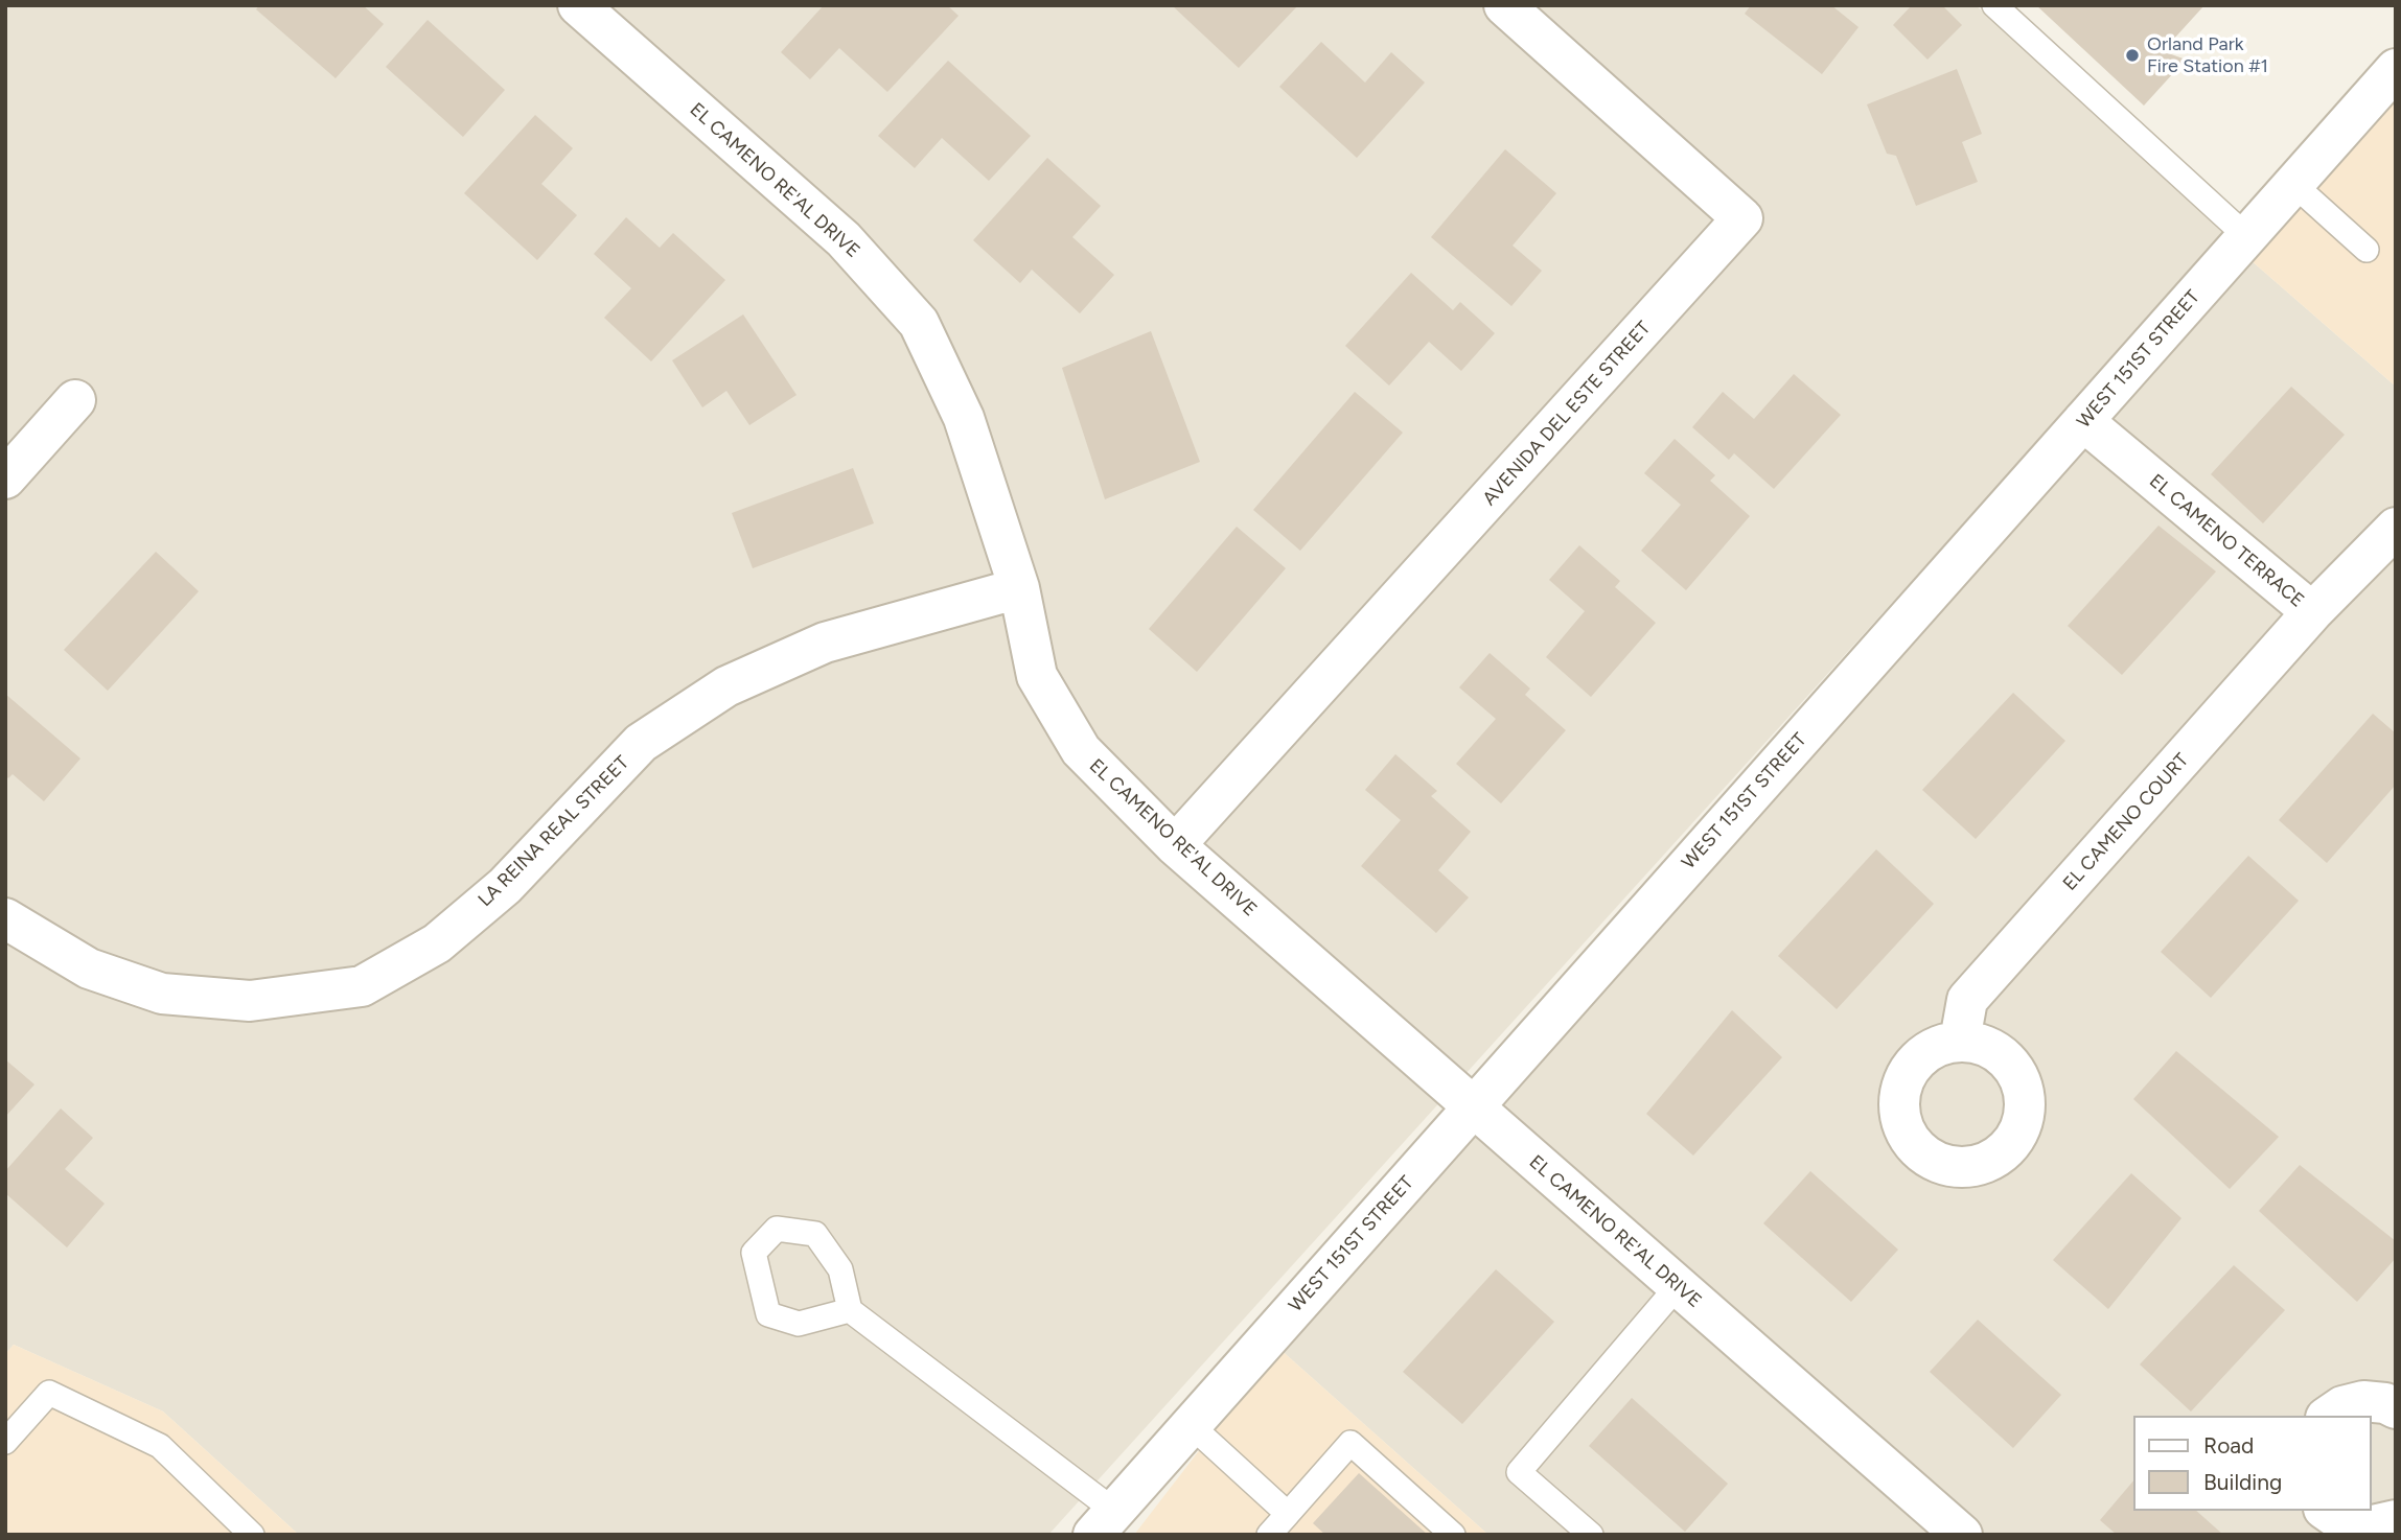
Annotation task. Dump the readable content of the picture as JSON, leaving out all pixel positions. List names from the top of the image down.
{
  "streets": {
    "street": [
      "EL CAMENO RE'AL DRIVE",
      "WEST 151ST STREET",
      "AVENIDA DEL ESTE STREET",
      "EL CAMENO TERRACE",
      "EL CAMENO COURT",
      "LA REINA REAL STREET"
    ]
  },
  "crossings": [
    ["EL CAMENO RE'AL DRIVE", "WEST 151ST STREET"],
    ["EL CAMENO RE'AL DRIVE", "AVENIDA DEL ESTE STREET"],
    ["EL CAMENO RE'AL DRIVE", "LA REINA REAL STREET"],
    ["WEST 151ST STREET", "EL CAMENO TERRACE"],
    ["EL CAMENO TERRACE", "EL CAMENO COURT"]
  ],
  "places": ["Orland Park Fire Station #1"],
  "legend": ["Road", "Building"]
}
